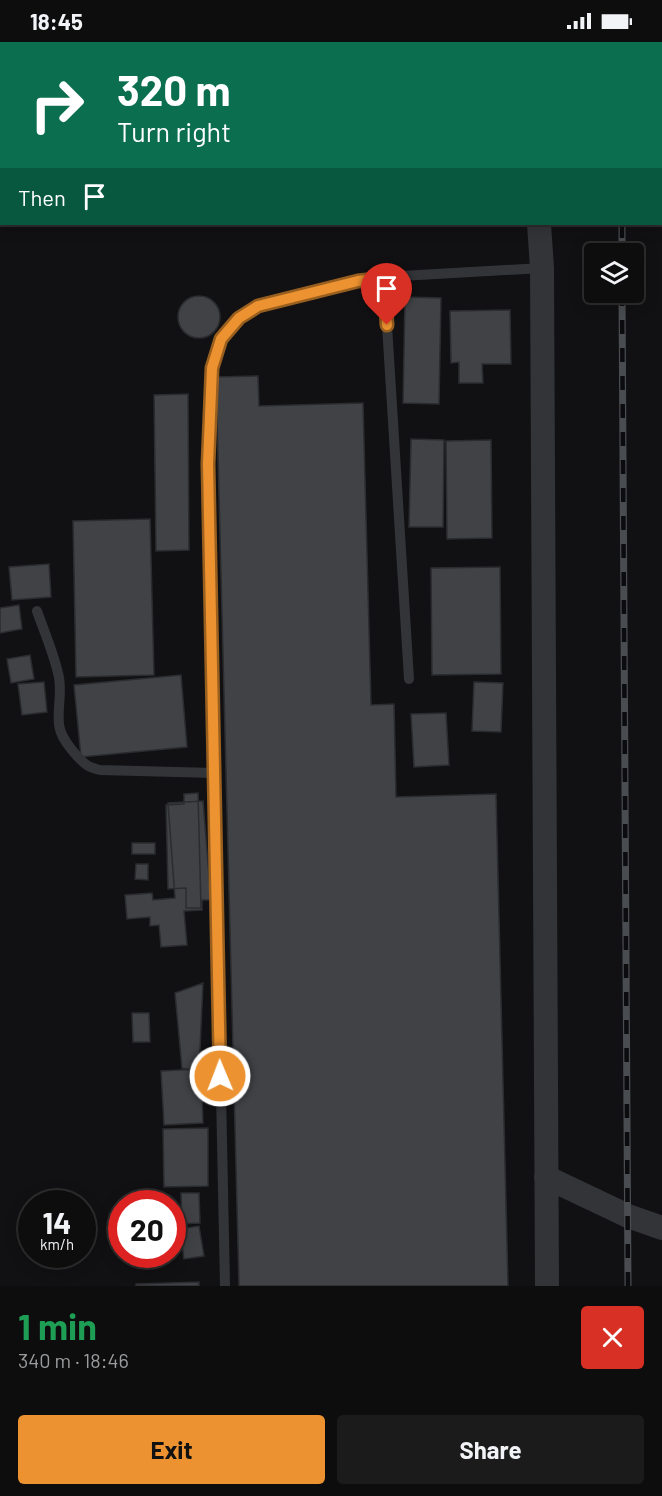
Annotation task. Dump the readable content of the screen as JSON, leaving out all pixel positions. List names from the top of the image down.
{
  "page": {
    "status": "18:45",
    "turn": ["320 m", "Turn right"],
    "then": "Then",
    "speed": "14 km/h",
    "limit": "20",
    "heading": ["1 min", "340 m · 18:46"],
    "buttons": ["Exit", "Share"]
  }
}
